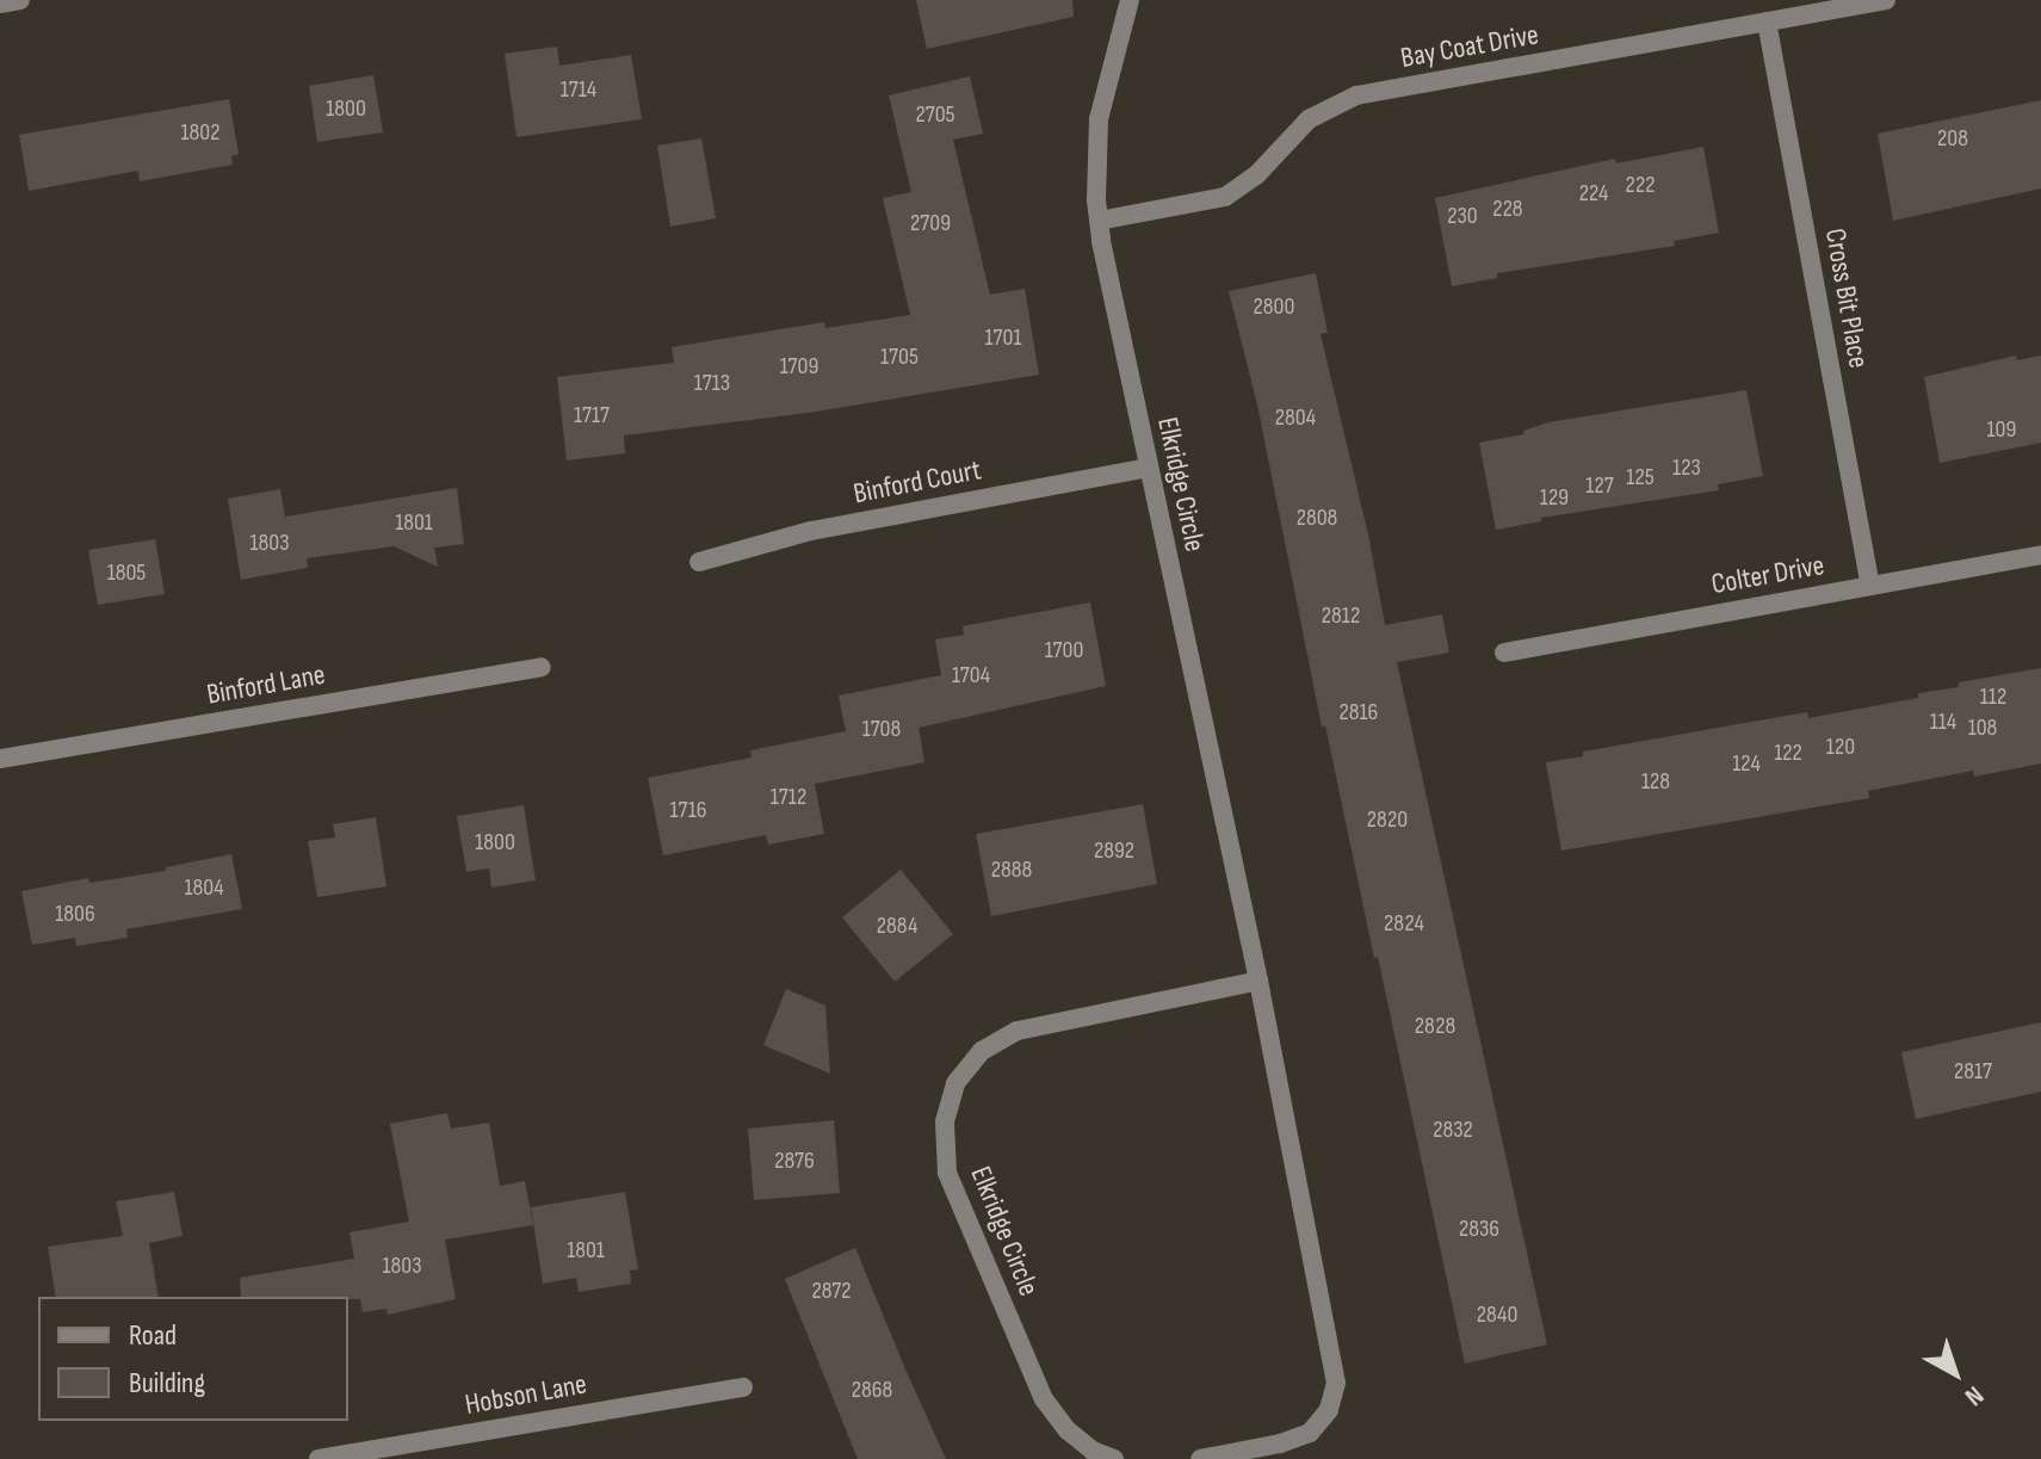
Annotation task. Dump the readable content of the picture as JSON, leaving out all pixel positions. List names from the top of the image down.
{
  "streets": {
    "street": [
      "Bay Coat Drive",
      "Cross Bit Place",
      "Binford Court",
      "Elkridge Circle",
      "Colter Drive",
      "Binford Lane",
      "Hobson Lane"
    ]
  },
  "crossings": [
    ["Bay Coat Drive", "Cross Bit Place"],
    ["Bay Coat Drive", "Elkridge Circle"],
    ["Cross Bit Place", "Colter Drive"],
    ["Binford Court", "Elkridge Circle"]
  ],
  "house_numbers": [
    "1714",
    "1800",
    "2705",
    "1802",
    "208",
    "222",
    "224",
    "228",
    "230",
    "2709",
    "2800",
    "1701",
    "1705",
    "1709",
    "1713",
    "1717",
    "2804",
    "109",
    "123",
    "125",
    "127",
    "129",
    "2808",
    "1801",
    "1803",
    "1805",
    "2812",
    "1700",
    "1704",
    "112",
    "2816",
    "114",
    "108",
    "1708",
    "120",
    "122",
    "124",
    "128",
    "1712",
    "1716",
    "2820",
    "1800",
    "2892",
    "2888",
    "1804",
    "1806",
    "2824",
    "2884",
    "2828",
    "2817",
    "2832",
    "2876",
    "2836",
    "1801",
    "1803",
    "2872",
    "2840",
    "2868"
  ],
  "legend": ["Road", "Building"],
  "north": "bottom right"
}
